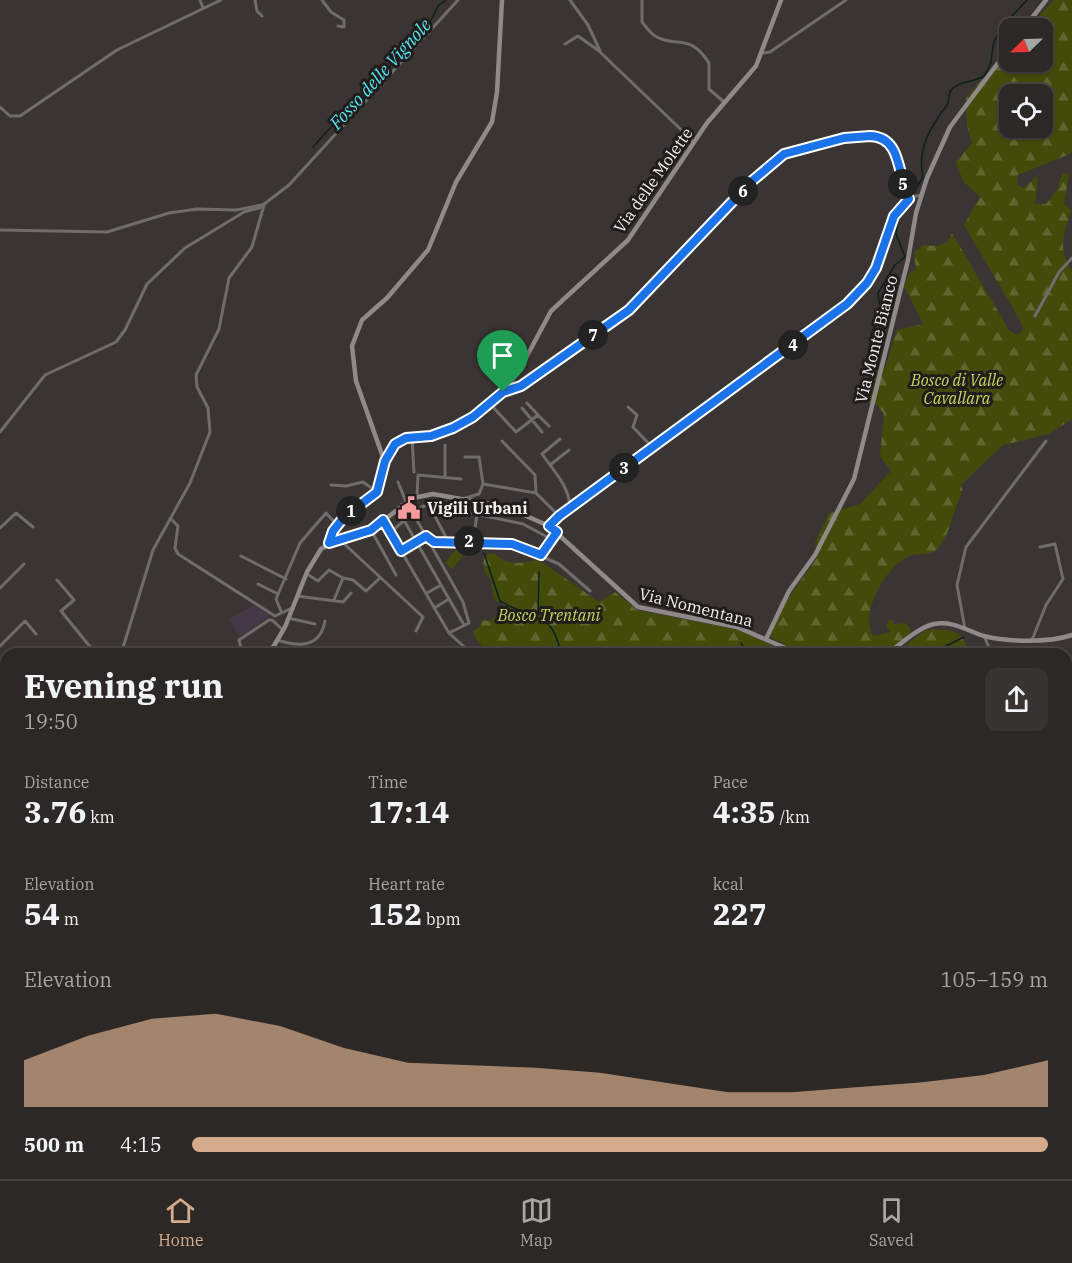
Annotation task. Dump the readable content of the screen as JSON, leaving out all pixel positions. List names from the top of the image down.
{
  "streets": {
    "main road": ["Via delle Molette", "Via Monte Bianco", "Via Nomentana"]
  },
  "crossings": [
    ["Via Monte Bianco", "Via Nomentana"]
  ],
  "water": ["Fosso delle Vignole"],
  "parks": ["Bosco di Valle Cavallara", "Bosco Trentani"],
  "places": {
    "public building": ["Vigili Urbani"]
  },
  "north": "bottom left",
  "page": {
    "pins": [
      "5",
      "6",
      "7",
      "4",
      "3",
      "1",
      "2"
    ],
    "heading": ["Evening run", "19:50"],
    "stats": [
      ["Distance", "3.76 km"],
      ["Time", "17:14"],
      ["Pace", "4:35 /km"],
      ["Elevation", "54 m"],
      ["Heart rate", "152 bpm"],
      ["kcal", "227"]
    ],
    "chart": ["Elevation", "105–159 m"],
    "list": [
      {
        "name": "500 m",
        "note": "4:15"
      }
    ],
    "tabs": ["Home", "Map", "Saved"]
  }
}
